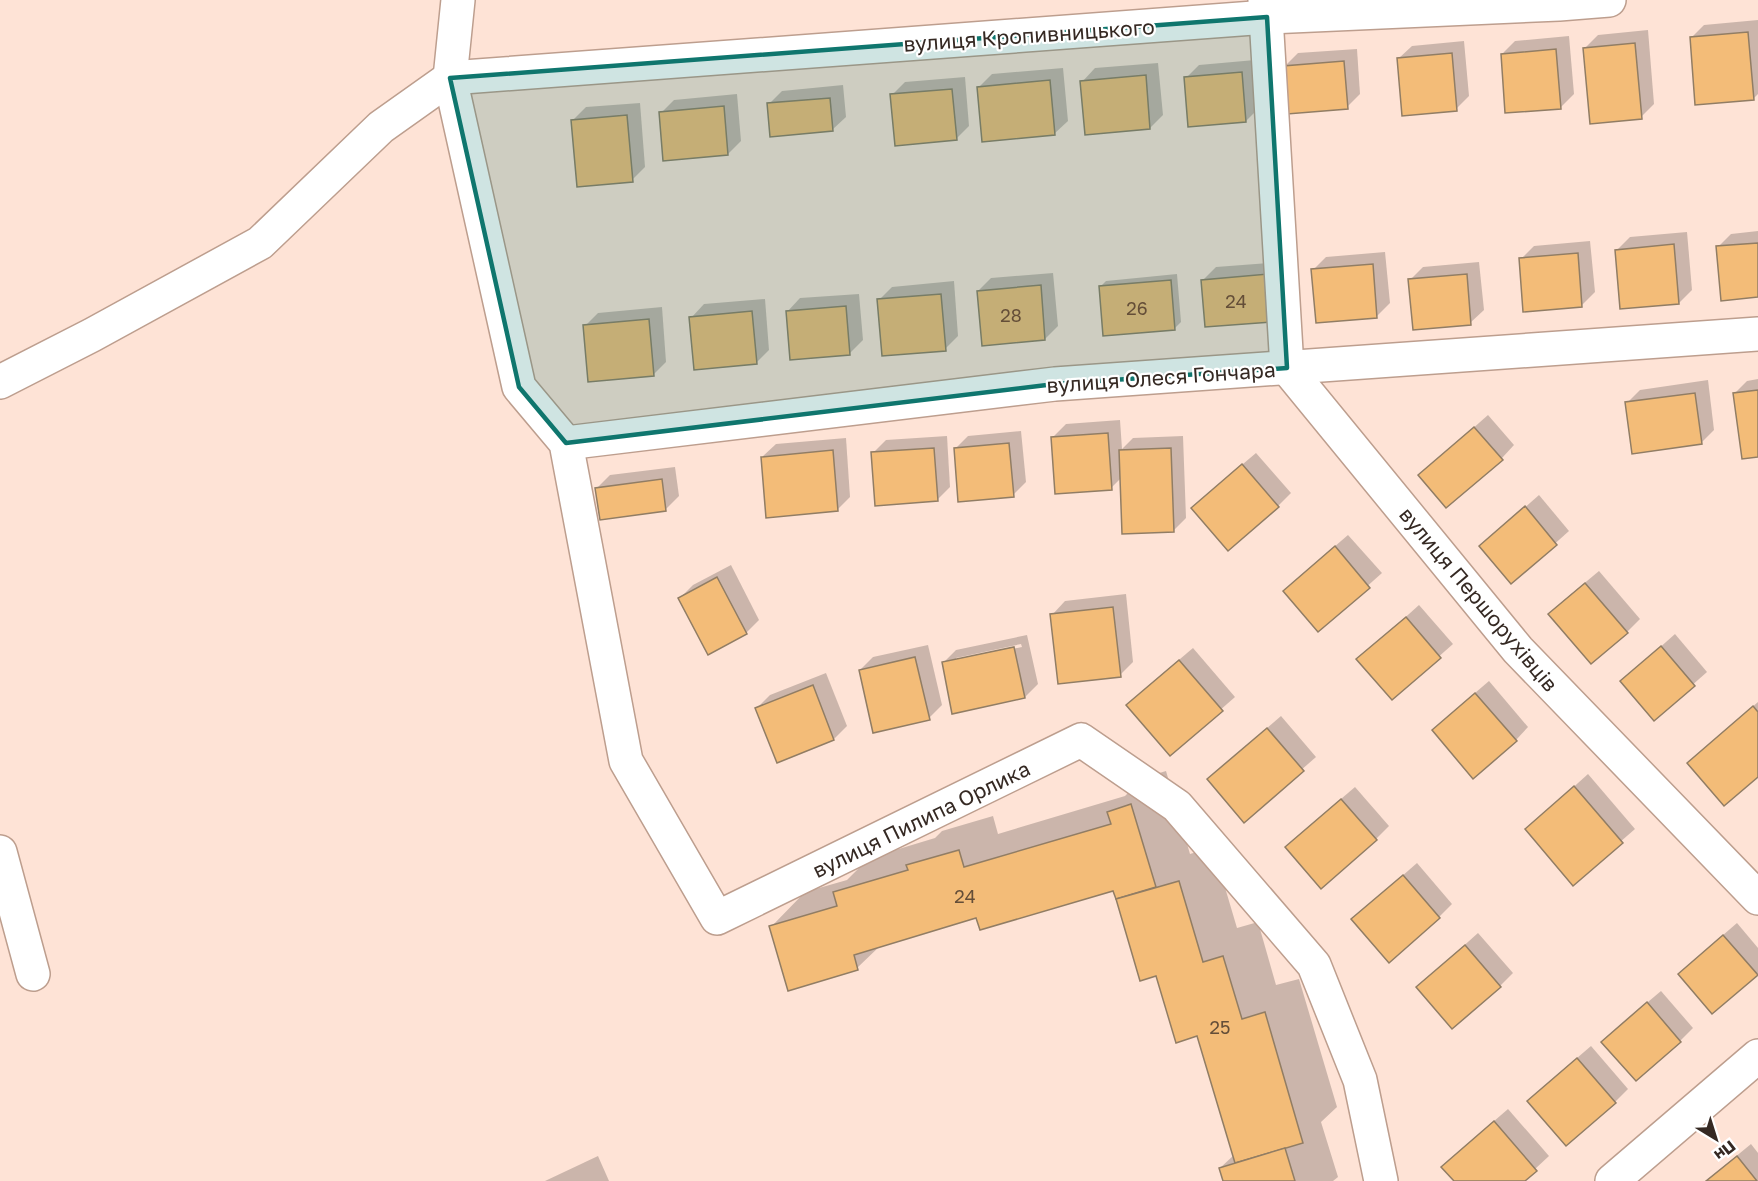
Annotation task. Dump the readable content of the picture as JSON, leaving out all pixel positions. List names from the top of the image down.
{
  "streets": {
    "street": [
      "вулиця Кропивницького",
      "вулиця Олеся Гончара",
      "вулиця Першорухівців",
      "вулиця Пилипа Орлика"
    ]
  },
  "crossings": [
    ["вулиця Олеся Гончара", "вулиця Першорухівців"],
    ["вулиця Олеся Гончара", "вулиця Пилипа Орлика"]
  ],
  "house_numbers": [
    "24",
    "26",
    "28",
    "24",
    "25"
  ],
  "north": "bottom right"
}
